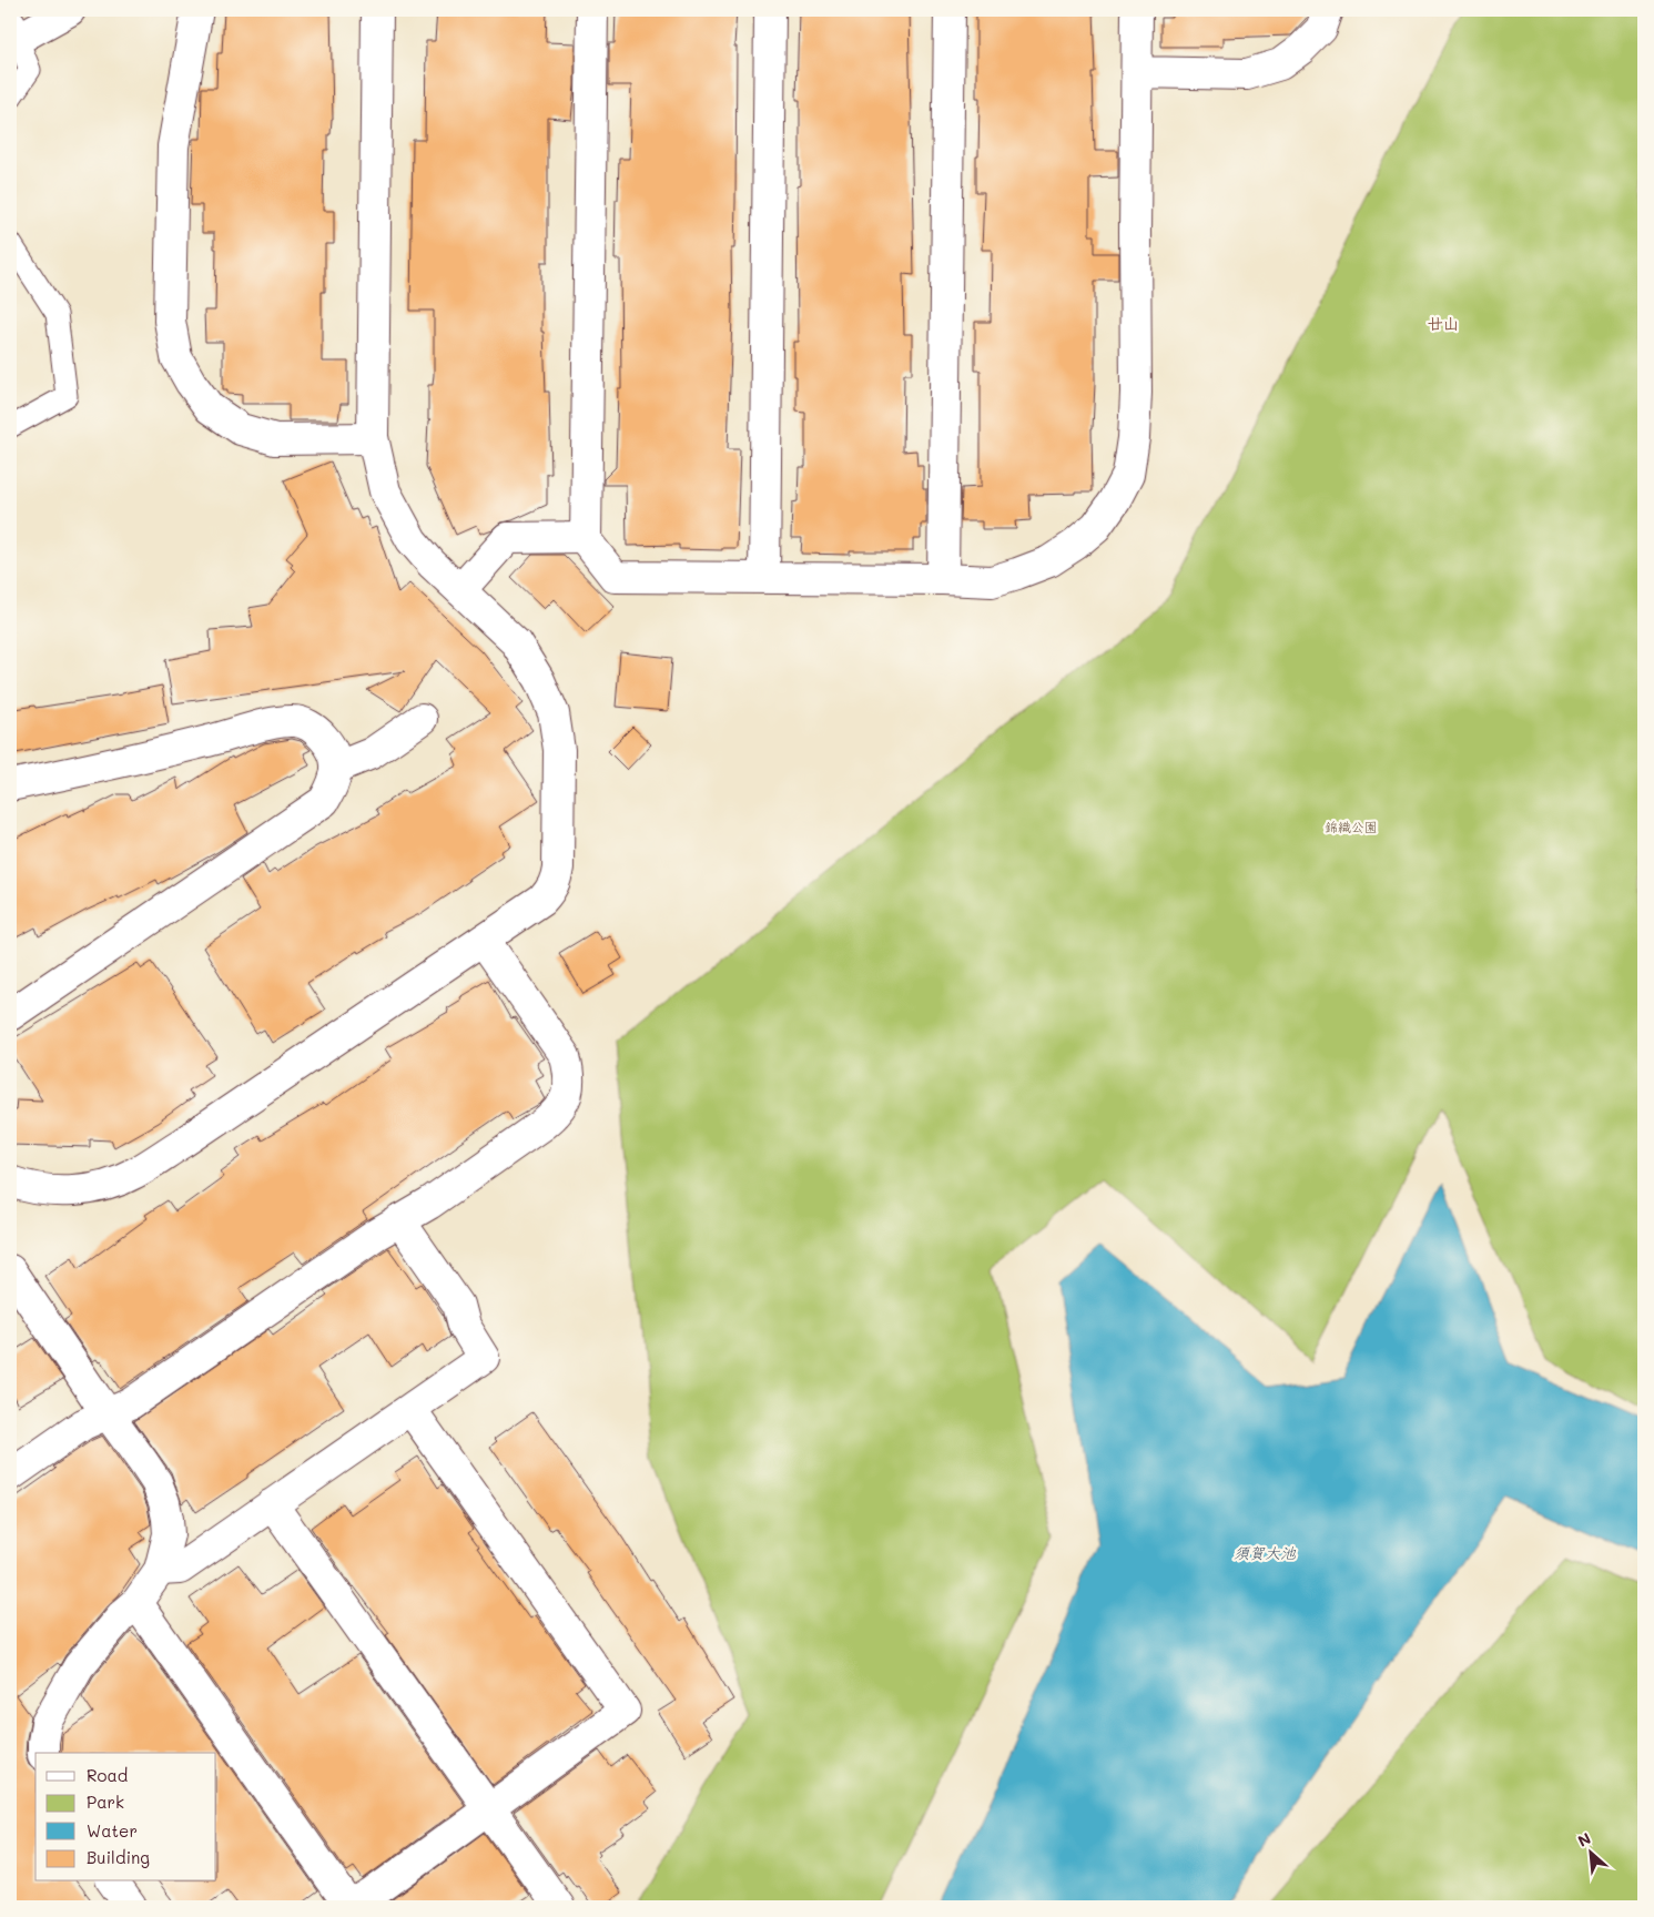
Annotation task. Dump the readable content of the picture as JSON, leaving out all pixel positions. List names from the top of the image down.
{
  "districts": ["廿山"],
  "water": ["須賀大池"],
  "parks": ["錦織公園"],
  "legend": [
    "Road",
    "Park",
    "Water",
    "Building"
  ],
  "north": "top left"
}
